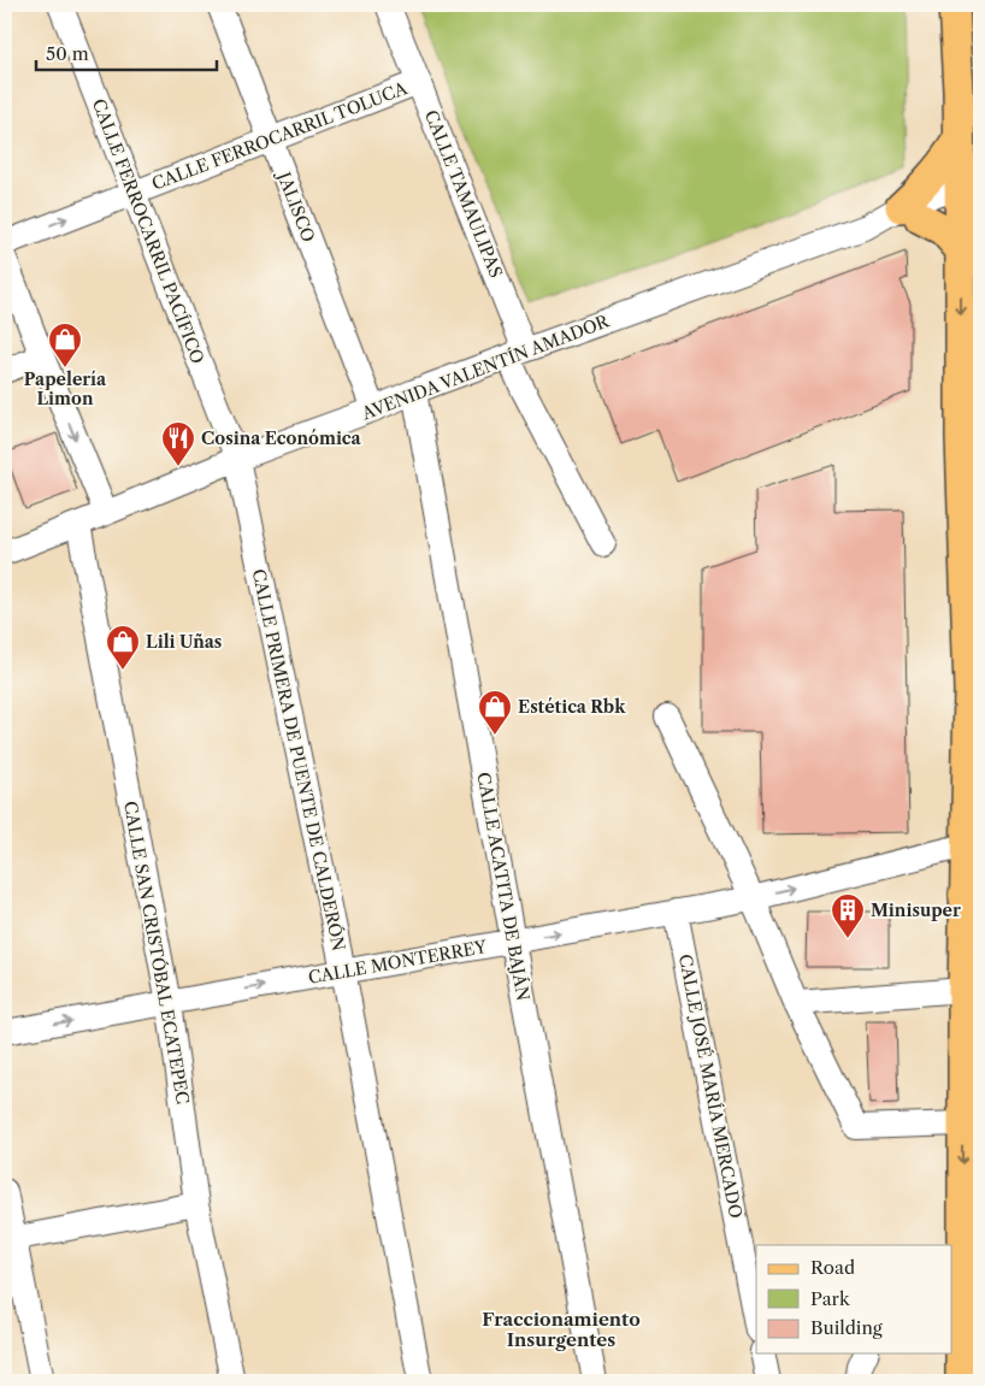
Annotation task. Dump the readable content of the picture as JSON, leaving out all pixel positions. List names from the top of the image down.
{
  "streets": {
    "street": [
      "CALLE FERROCARRIL TOLUCA",
      "CALLE TAMAULIPAS",
      "JALISCO",
      "CALLE FERROCARRIL PACÍFICO",
      "AVENIDA VALENTÍN AMADOR",
      "CALLE PRIMERA DE PUENTE DE CALDERÓN",
      "CALLE ACATITA DE BAJÁN",
      "CALLE SAN CRISTÓBAL ECATEPEC",
      "CALLE MONTERREY",
      "CALLE JOSÉ MARÍA MERCADO"
    ]
  },
  "crossings": [
    ["CALLE FERROCARRIL TOLUCA", "CALLE TAMAULIPAS"],
    ["CALLE FERROCARRIL TOLUCA", "JALISCO"],
    ["CALLE FERROCARRIL TOLUCA", "CALLE FERROCARRIL PACÍFICO"],
    ["CALLE TAMAULIPAS", "AVENIDA VALENTÍN AMADOR"],
    ["JALISCO", "AVENIDA VALENTÍN AMADOR"],
    ["CALLE FERROCARRIL PACÍFICO", "AVENIDA VALENTÍN AMADOR"],
    ["CALLE FERROCARRIL PACÍFICO", "CALLE PRIMERA DE PUENTE DE CALDERÓN"],
    ["AVENIDA VALENTÍN AMADOR", "CALLE PRIMERA DE PUENTE DE CALDERÓN"],
    ["AVENIDA VALENTÍN AMADOR", "CALLE ACATITA DE BAJÁN"],
    ["AVENIDA VALENTÍN AMADOR", "CALLE SAN CRISTÓBAL ECATEPEC"],
    ["CALLE PRIMERA DE PUENTE DE CALDERÓN", "CALLE MONTERREY"],
    ["CALLE ACATITA DE BAJÁN", "CALLE MONTERREY"],
    ["CALLE SAN CRISTÓBAL ECATEPEC", "CALLE MONTERREY"],
    ["CALLE MONTERREY", "CALLE JOSÉ MARÍA MERCADO"]
  ],
  "districts": ["Fraccionamiento Insurgentes"],
  "places": {
    "shop": ["Papelería Limon", "Lili Uñas", "Estética Rbk"],
    "restaurant": ["Cosina Económica"],
    "building": ["Minisuper"]
  },
  "legend": ["Road", "Park", "Building"],
  "scale_bar": "50 m"
}
